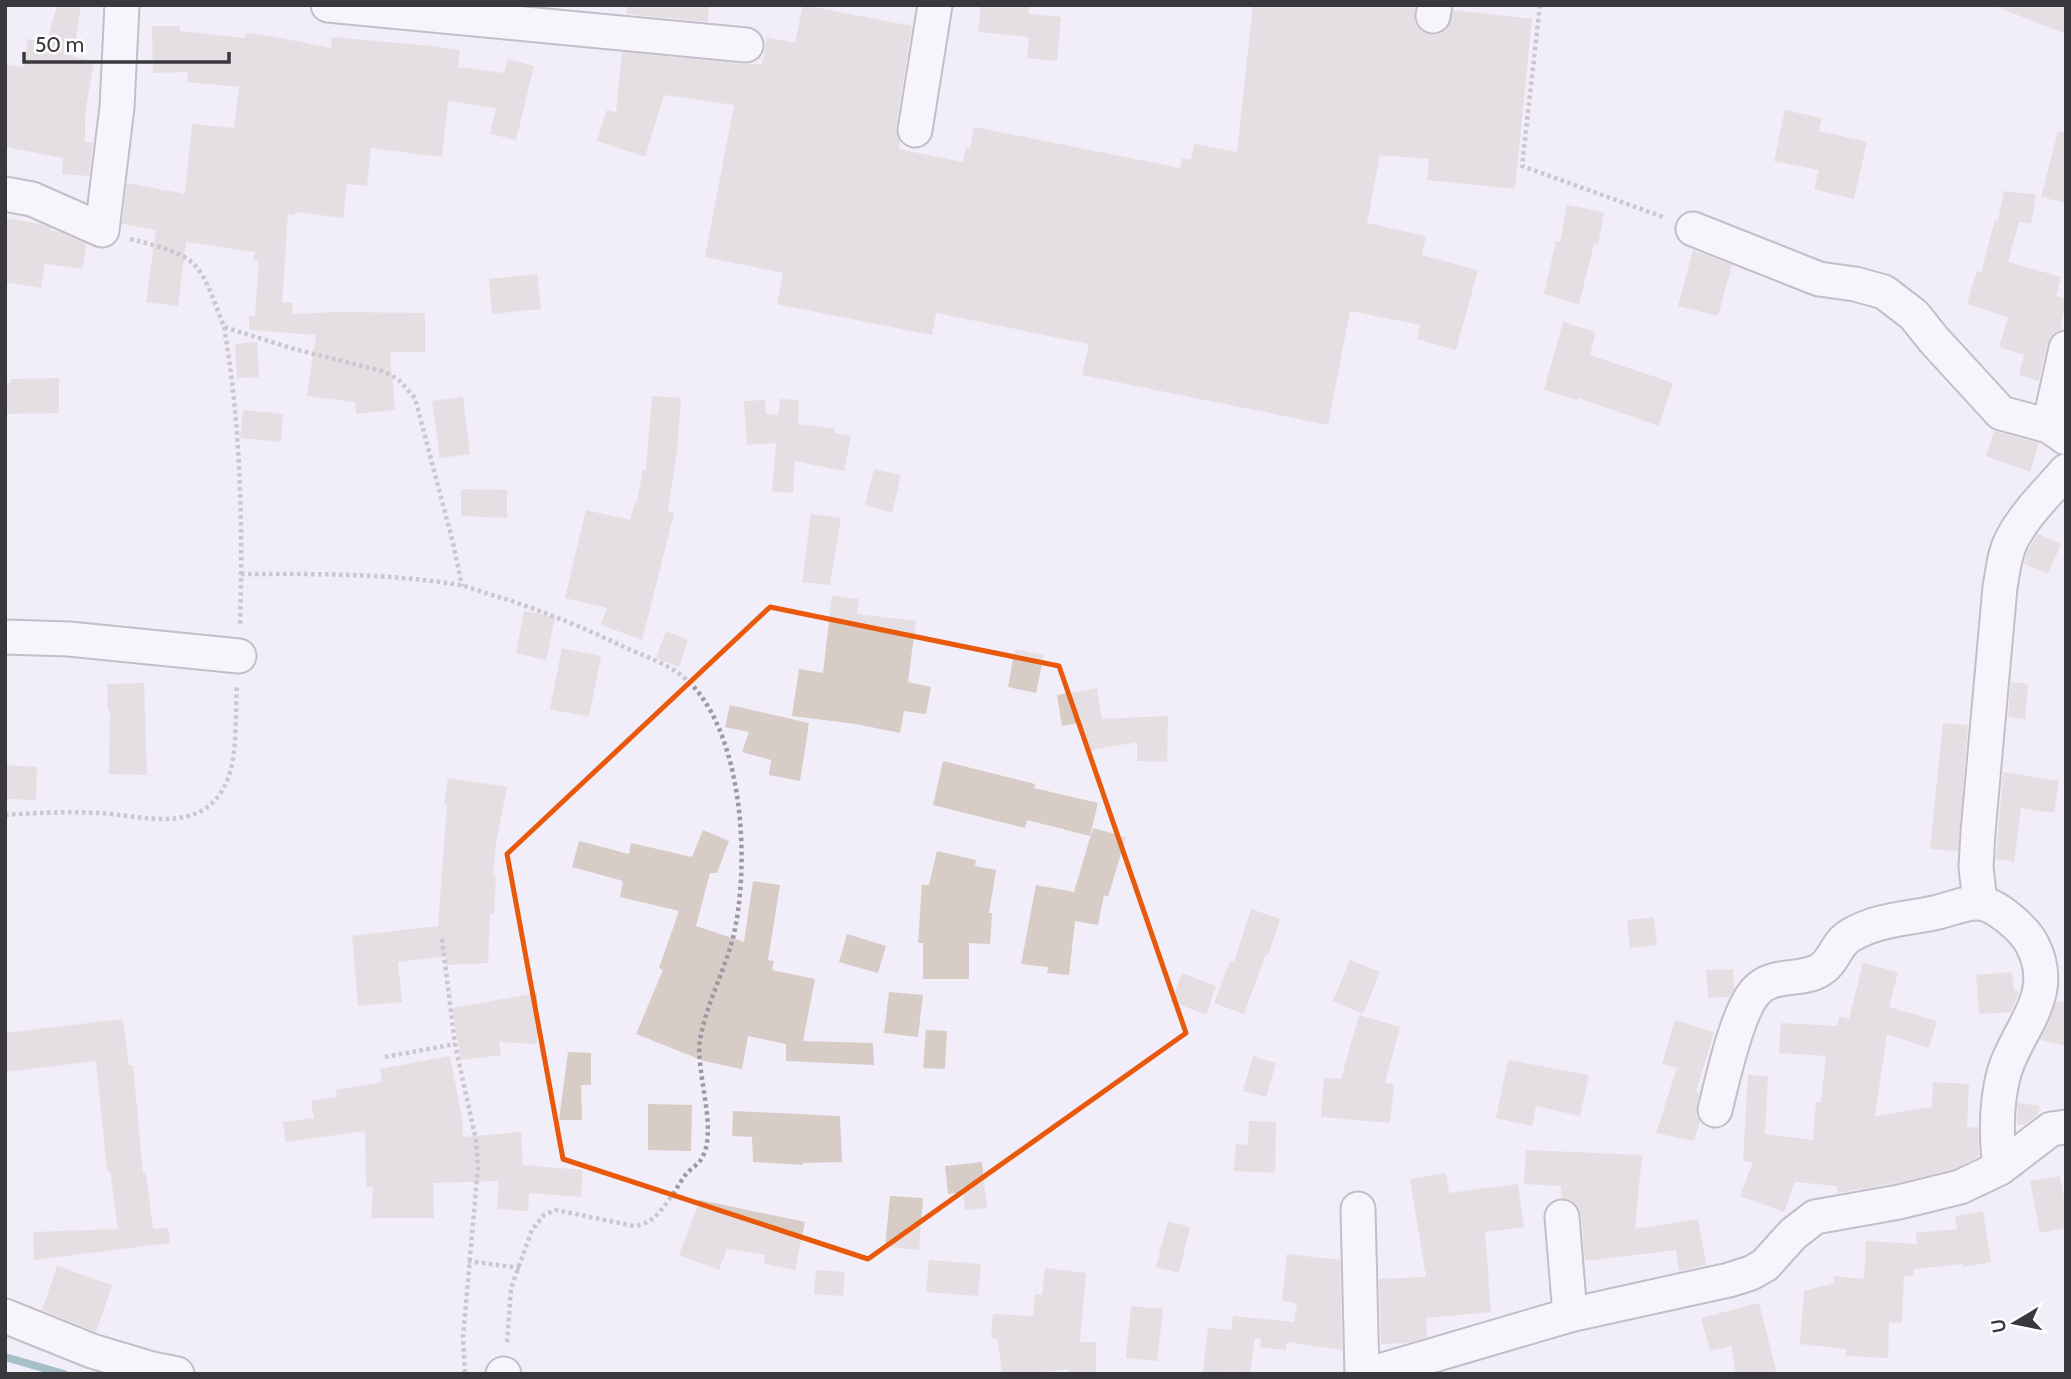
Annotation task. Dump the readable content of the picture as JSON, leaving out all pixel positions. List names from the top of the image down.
{
  "scale_bar": "50 m",
  "north": "left"
}
